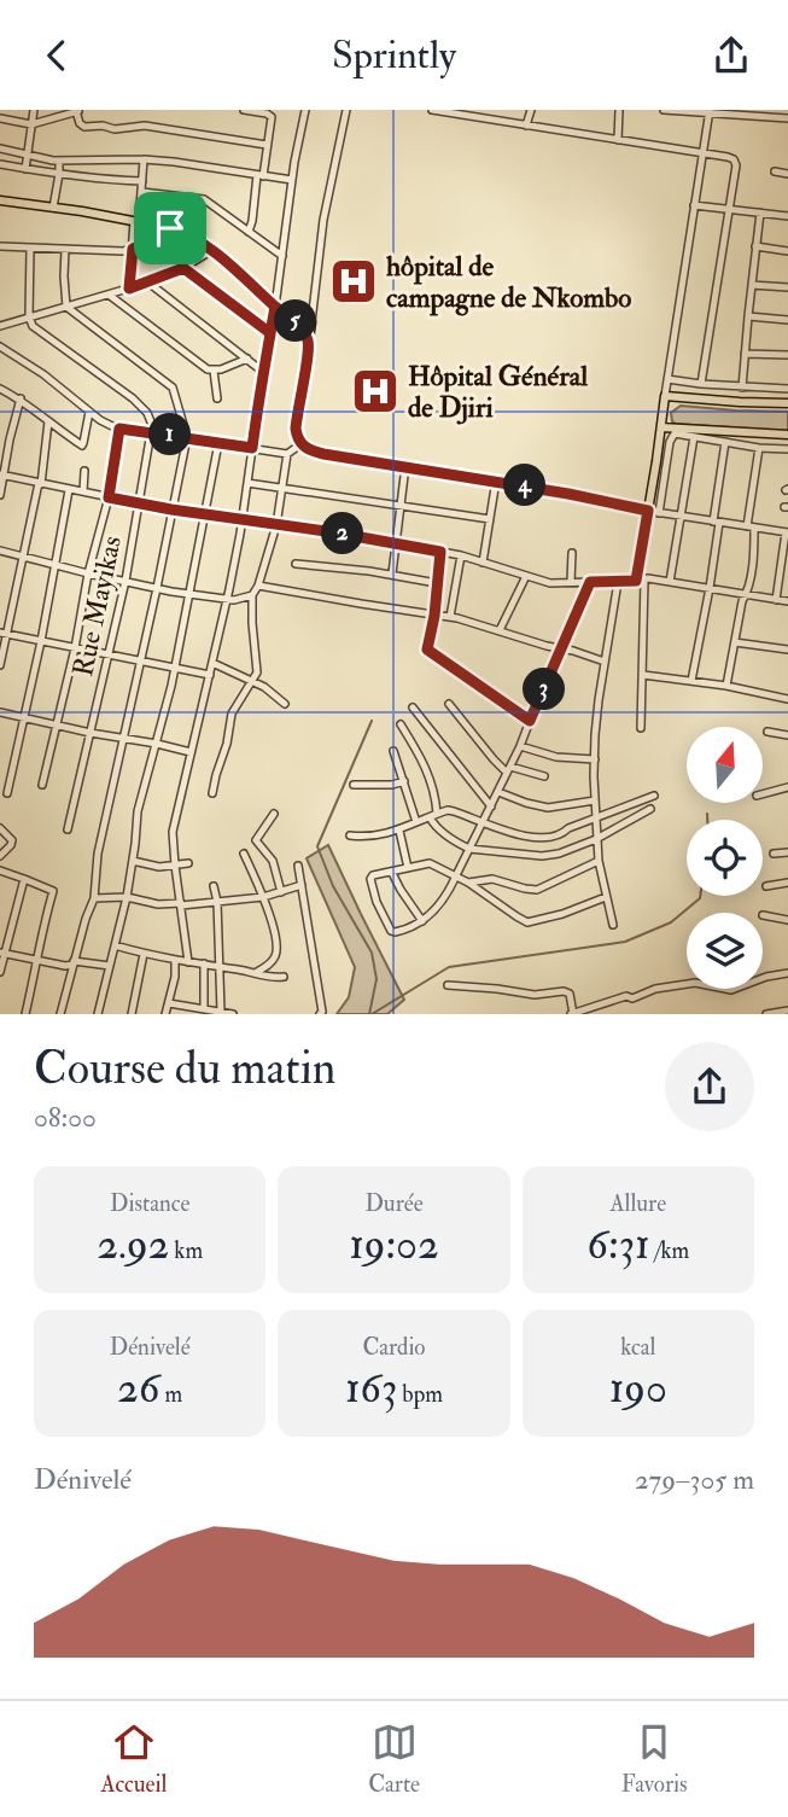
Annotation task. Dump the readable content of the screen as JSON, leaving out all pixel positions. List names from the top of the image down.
{
  "streets": {
    "street": ["Rue Mayikas"]
  },
  "places": {
    "hospital": ["hôpital de campagne de Nkombo", "Hôpital Général de Djiri"]
  },
  "north": "top",
  "page": {
    "header": "Sprintly",
    "pins": [
      "5",
      "1",
      "4",
      "2",
      "3"
    ],
    "heading": ["Course du matin", "08:00"],
    "stats": [
      ["Distance", "2.92 km"],
      ["Durée", "19:02"],
      ["Allure", "6:31 /km"],
      ["Dénivelé", "26 m"],
      ["Cardio", "163 bpm"],
      ["kcal", "190"]
    ],
    "chart": ["Dénivelé", "279–305 m"],
    "tabs": ["Accueil", "Carte", "Favoris"]
  }
}
